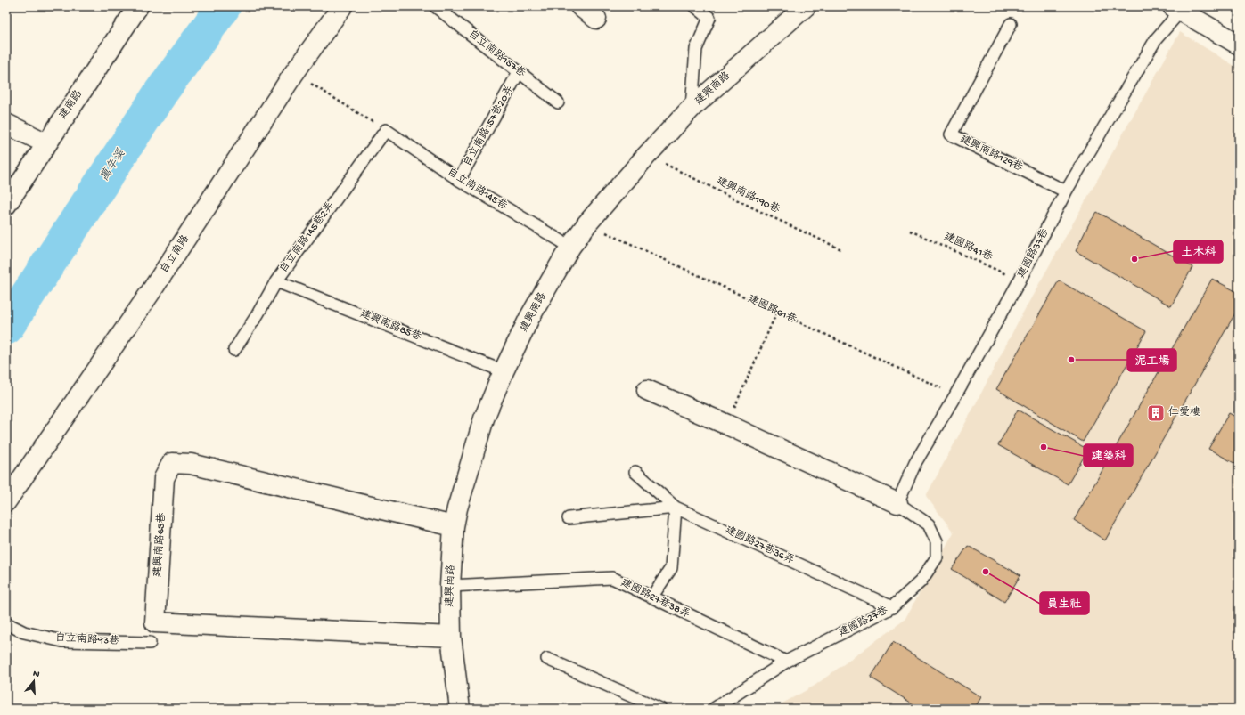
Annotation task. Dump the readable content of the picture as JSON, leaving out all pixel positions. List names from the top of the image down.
{
  "streets": {
    "street": [
      "建興南路",
      "建南路",
      "自立南路",
      "建興南路65巷"
    ],
    "lane": [
      "自立南路157巷",
      "自立南路157巷20弄",
      "建興南路129巷",
      "自立南路145巷",
      "自立南路145巷2弄",
      "建國路37巷",
      "建興南路85巷",
      "建國路27巷36弄",
      "建國路27巷38弄",
      "建國路27巷",
      "自立南路93巷"
    ],
    "path": ["建興南路190巷", "建國路41巷", "建國路61巷"]
  },
  "crossings": [
    ["自立南路157巷", "自立南路157巷20弄"],
    ["建興南路", "自立南路145巷"],
    ["建興南路", "建興南路190巷"],
    ["建興南路", "建國路61巷"],
    ["建興南路", "建興南路85巷"],
    ["建興南路", "建興南路65巷"],
    ["建興南路", "建國路27巷38弄"],
    ["自立南路157巷20弄", "自立南路145巷"],
    ["建興南路129巷", "建國路37巷"],
    ["自立南路145巷", "自立南路145巷2弄"],
    ["自立南路145巷2弄", "建興南路85巷"],
    ["建國路41巷", "建國路37巷"],
    ["建國路37巷", "建國路61巷"],
    ["建國路37巷", "建國路27巷"],
    ["建國路27巷36弄", "建國路27巷"],
    ["建國路27巷38弄", "建國路27巷"]
  ],
  "water": ["萬年溪"],
  "places": {
    "other": [
      "土木科",
      "泥工場",
      "建築科",
      "員生社"
    ],
    "building": ["仁愛樓"]
  },
  "north": "top"
}
